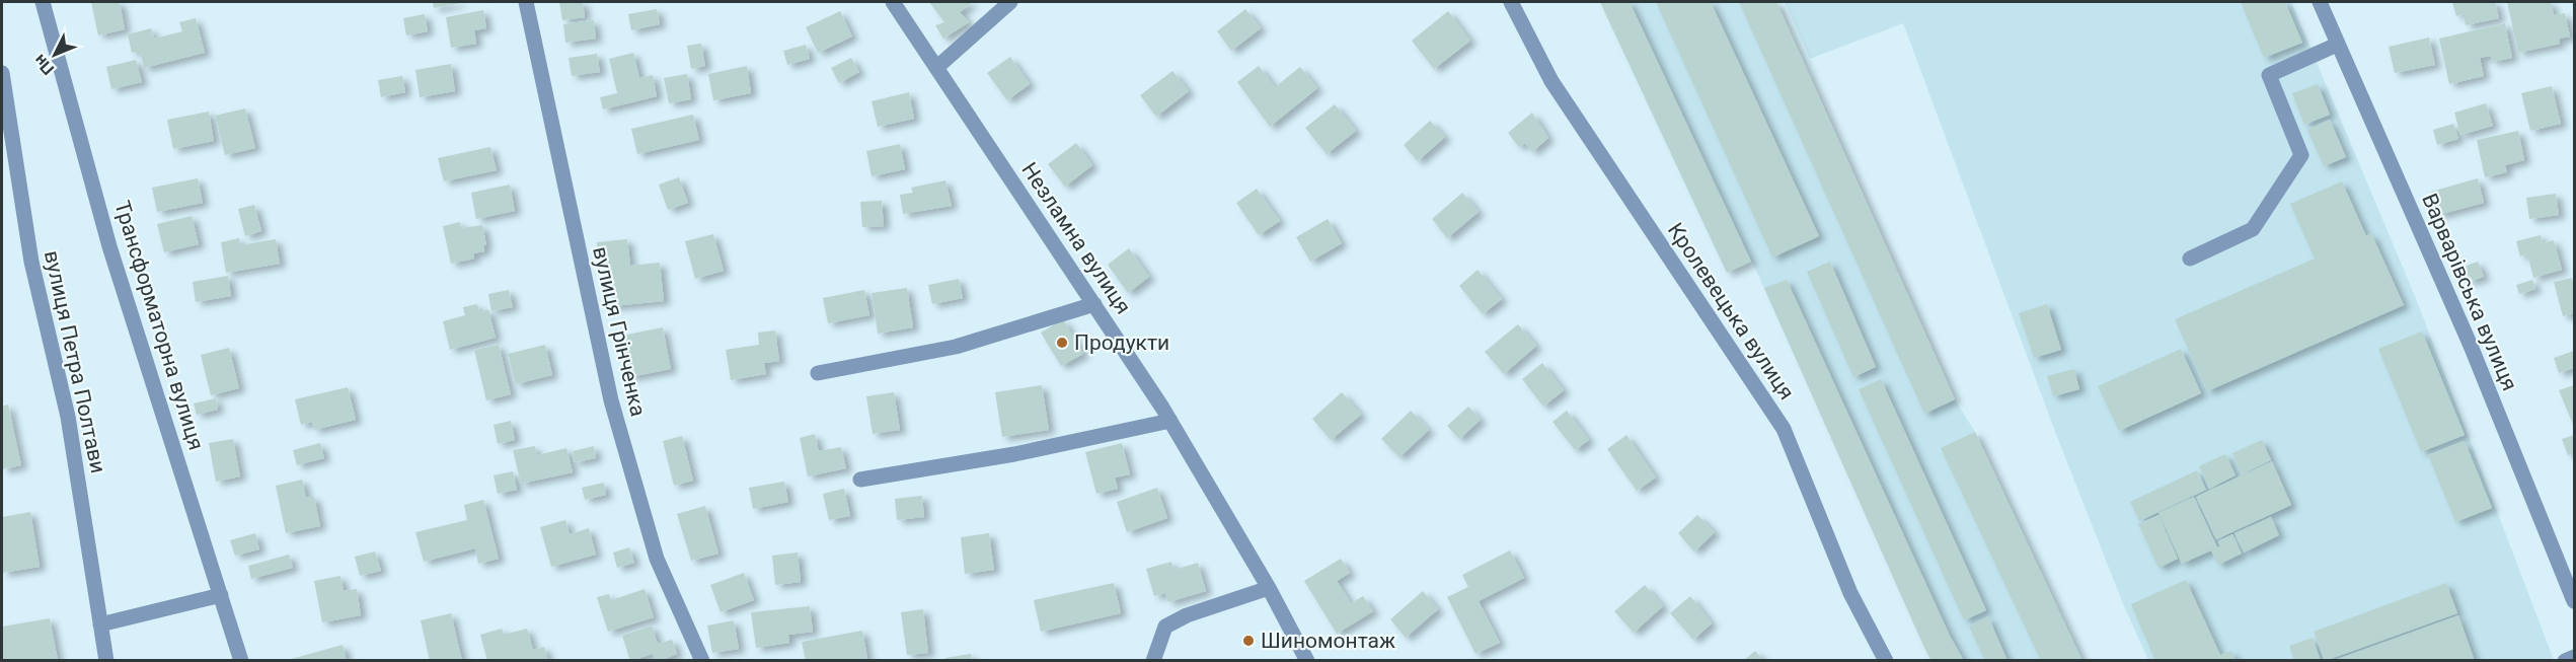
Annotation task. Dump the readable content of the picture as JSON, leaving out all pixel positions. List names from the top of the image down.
{
  "streets": {
    "street": [
      "Незламна вулиця",
      "Варварівська вулиця",
      "Кролевецька вулиця",
      "Трансформаторна вулиця",
      "вулиця Грінченка",
      "вулиця Петра Полтави"
    ]
  },
  "places": ["Продукти", "Шиномонтаж"],
  "north": "bottom left"
}
